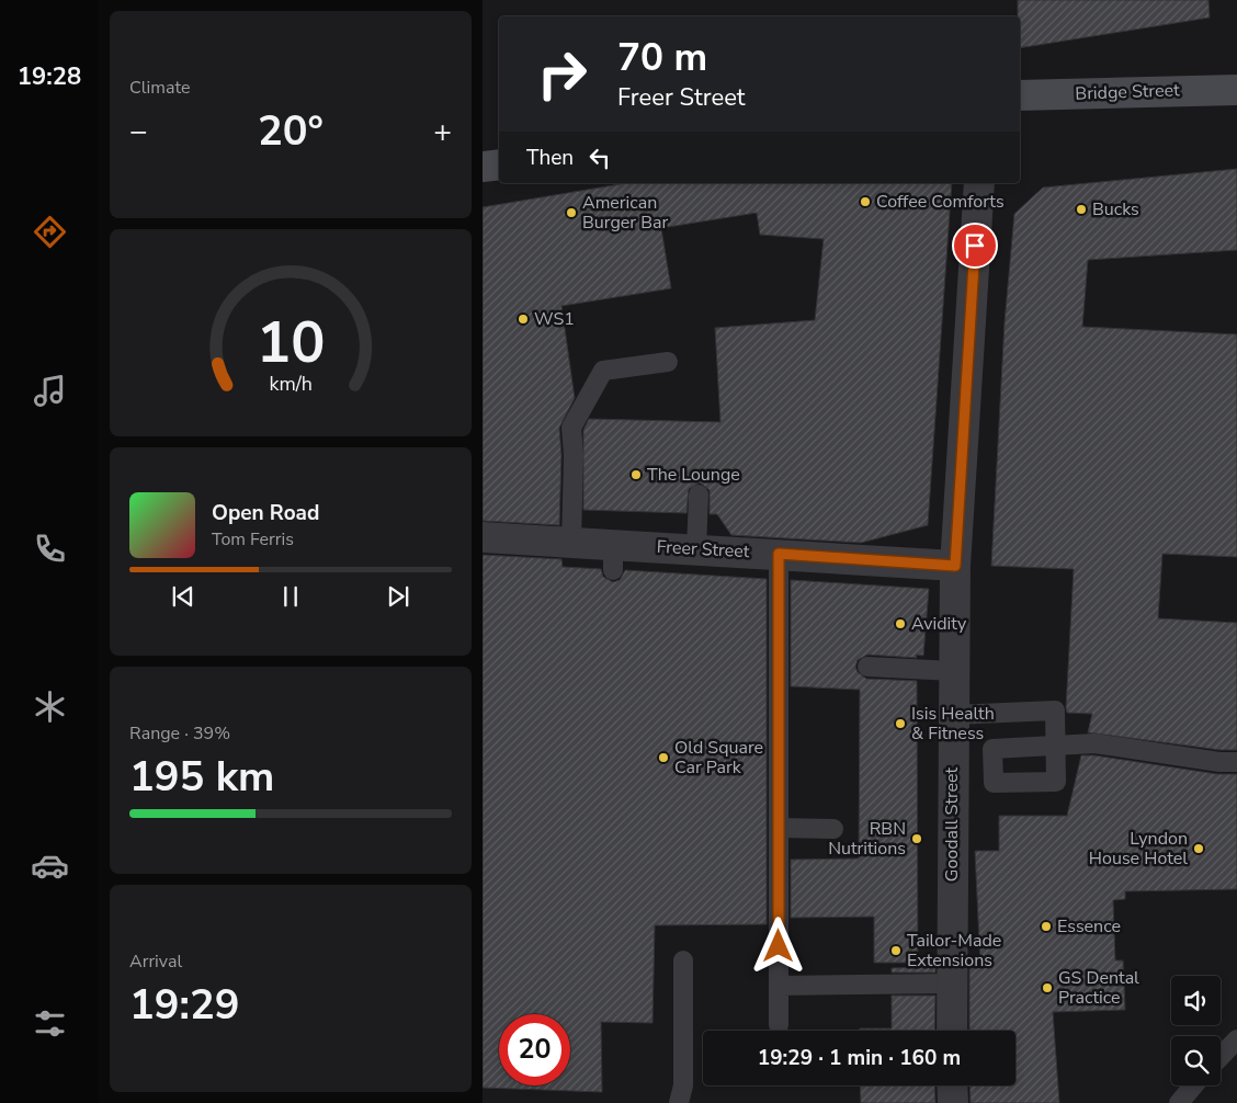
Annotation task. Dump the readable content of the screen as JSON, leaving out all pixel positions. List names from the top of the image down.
{
  "streets": {
    "street": ["Bridge Street", "Freer Street", "Goodall Street"]
  },
  "crossings": [
    ["Freer Street", "Goodall Street"]
  ],
  "places": [
    "Coffee Comforts",
    "Bucks",
    "American Burger Bar",
    "WS1",
    "The Lounge",
    "Avidity",
    "Isis Health & Fitness",
    "Old Square Car Park",
    "RBN Nutritions",
    "Lyndon House Hotel",
    "Essence",
    "Tailor-Made Extensions",
    "GS Dental Practice"
  ],
  "page": {
    "tabs": "19:28",
    "tile": [
      "Climate",
      ["Range · 39%", "195 km"],
      ["Arrival", "19:29"]
    ],
    "turn": ["70 m", "Freer Street"],
    "heat": ["−", "20°", "+"],
    "then": "Then",
    "song": ["Open Road", "Tom Ferris"],
    "limit": "20",
    "trip": "19:29 · 1 min · 160 m",
    "gauge": ["10", "km/h"]
  }
}
